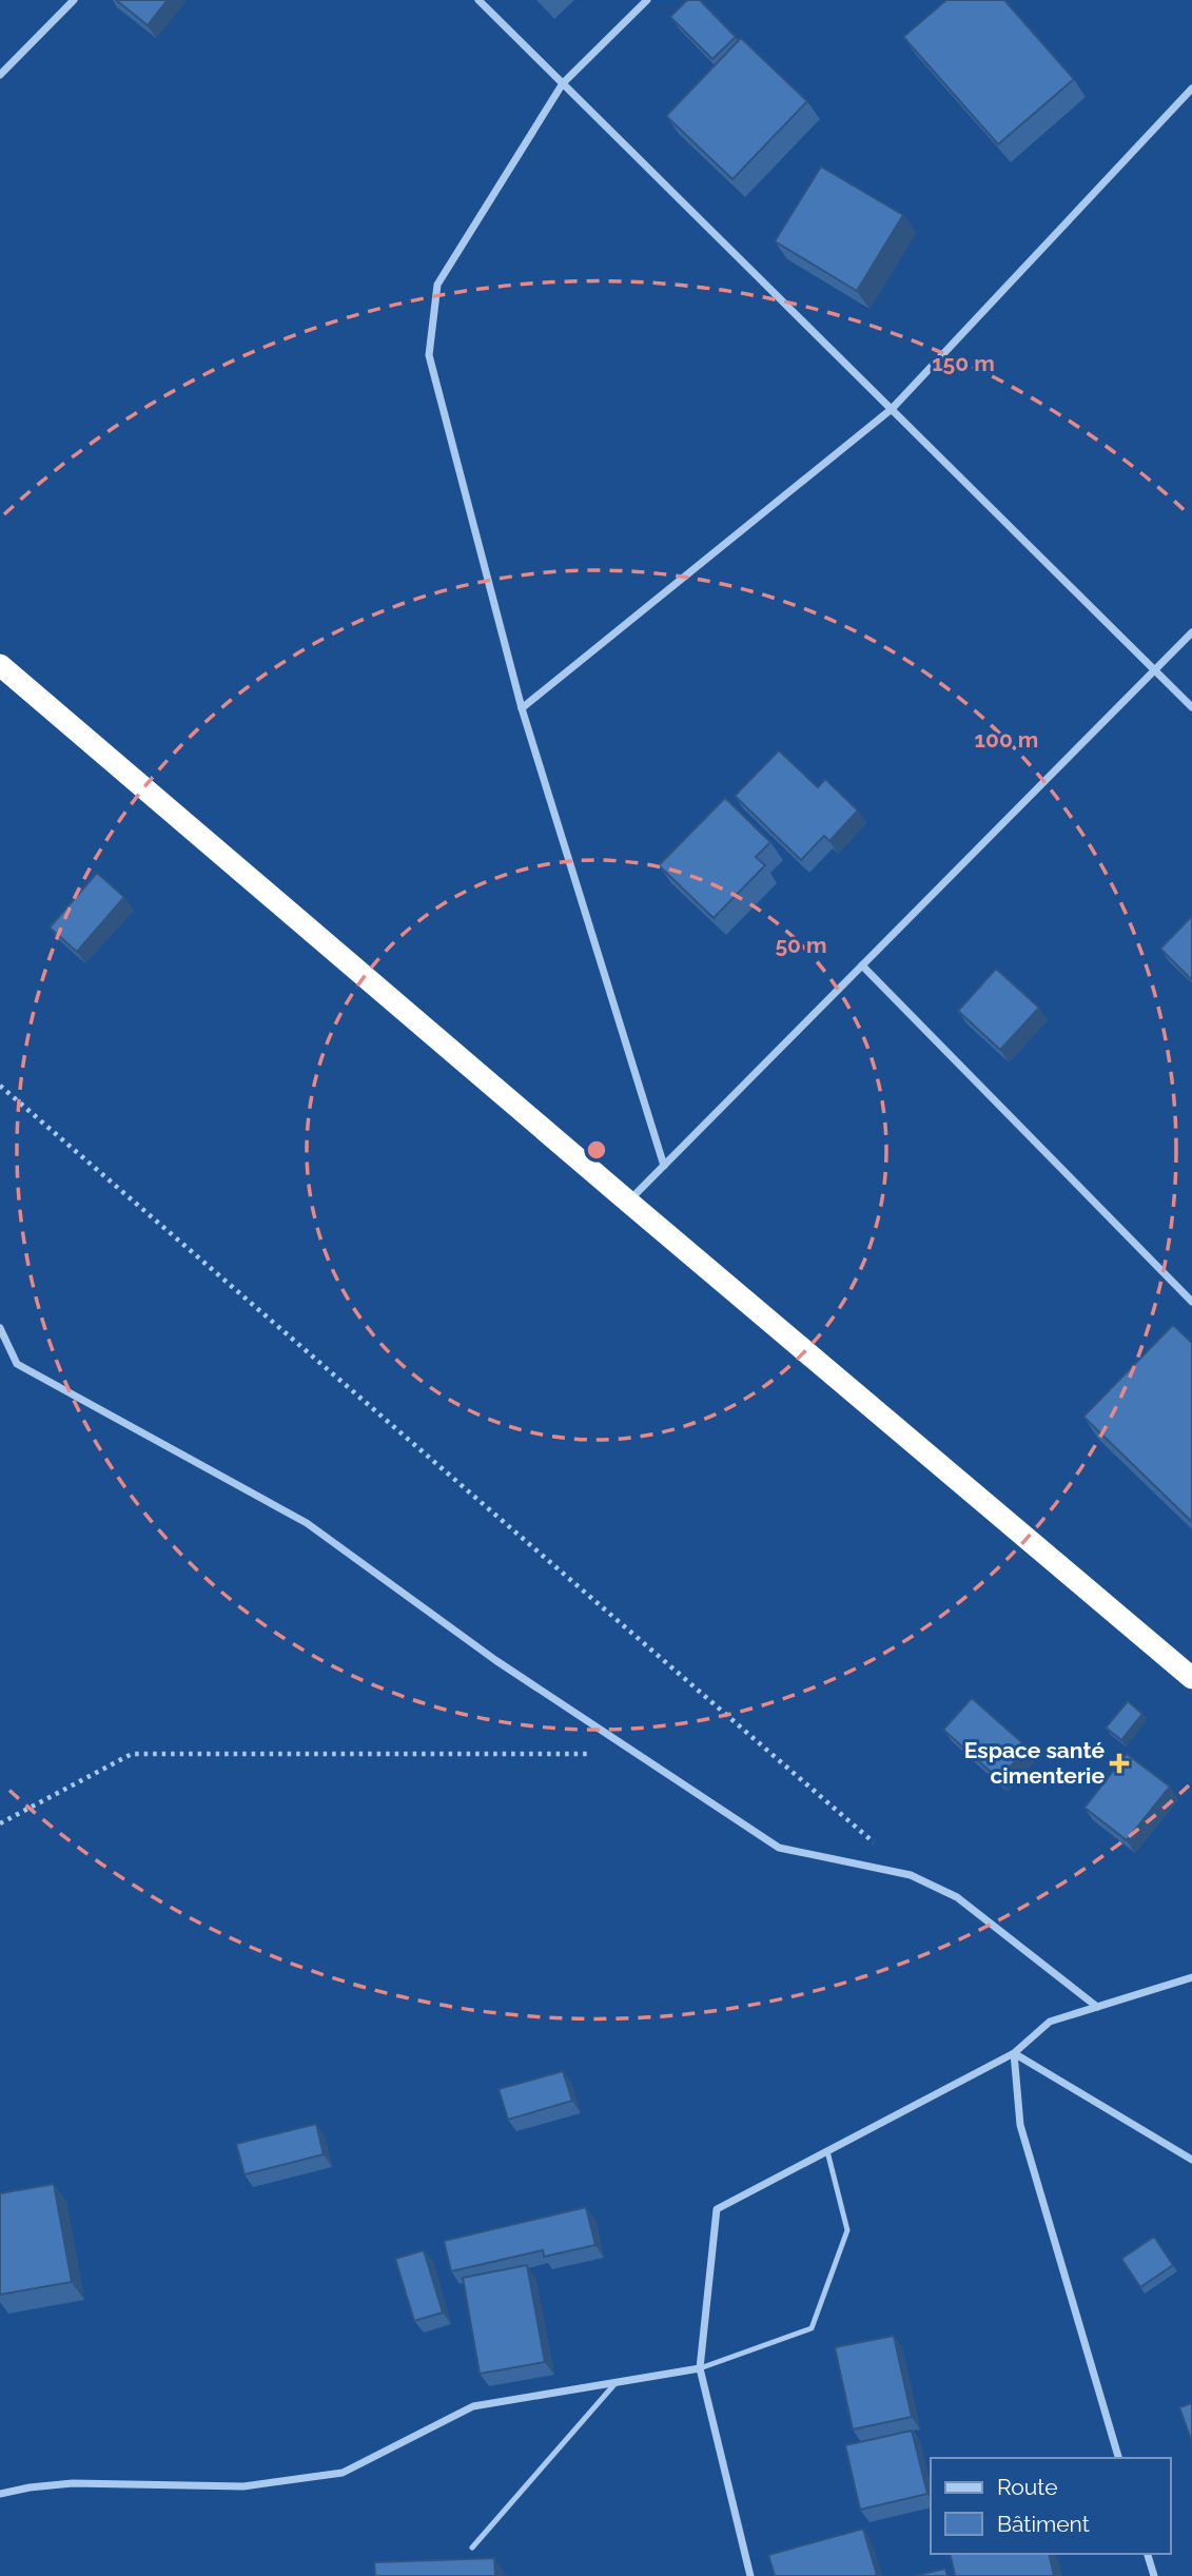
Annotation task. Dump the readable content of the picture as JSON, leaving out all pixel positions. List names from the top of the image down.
{
  "places": {
    "health": ["Espace santé cimenterie"]
  },
  "legend": ["Route", "Bâtiment"],
  "rings": ["150 m", "100 m", "50 m"]
}
